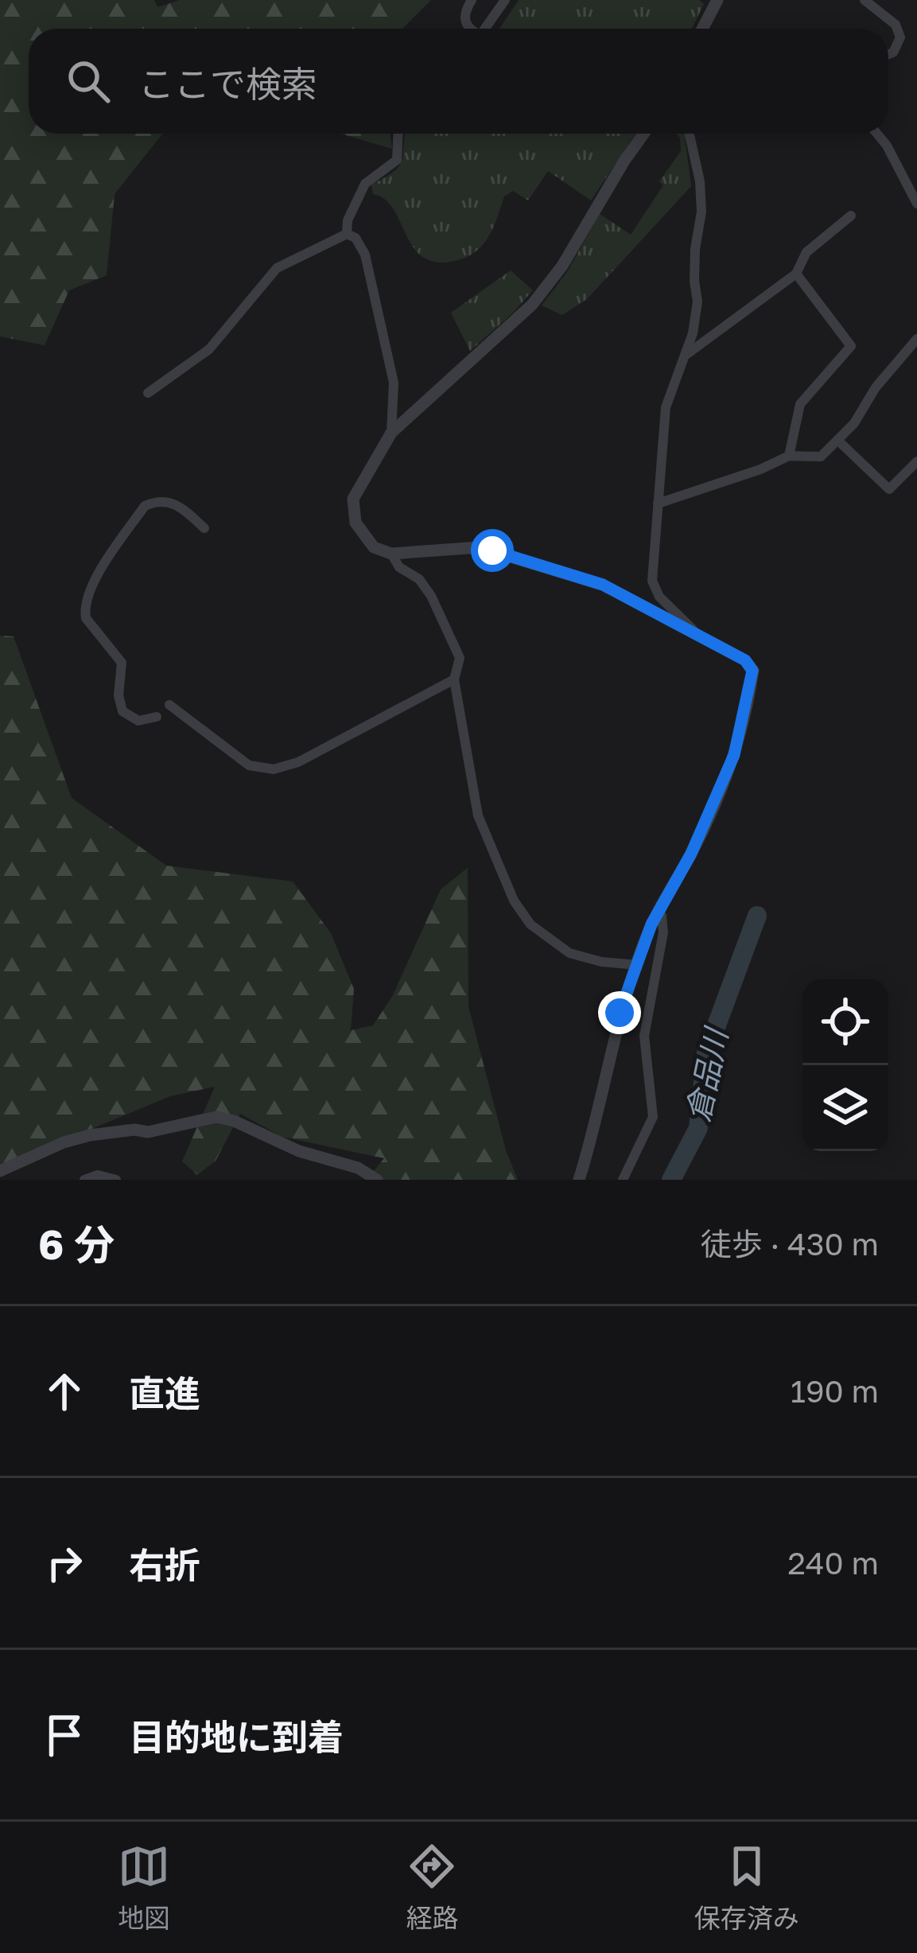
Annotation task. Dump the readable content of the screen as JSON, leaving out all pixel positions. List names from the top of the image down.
{
  "water": ["倉品川"],
  "page": {
    "search": "ここで検索",
    "heading": ["6 分", "徒歩 · 430 m"],
    "list": [
      ["直進", "190 m"],
      ["右折", "240 m"],
      "目的地に到着"
    ],
    "nav": ["地図", "経路", "保存済み"]
  }
}
